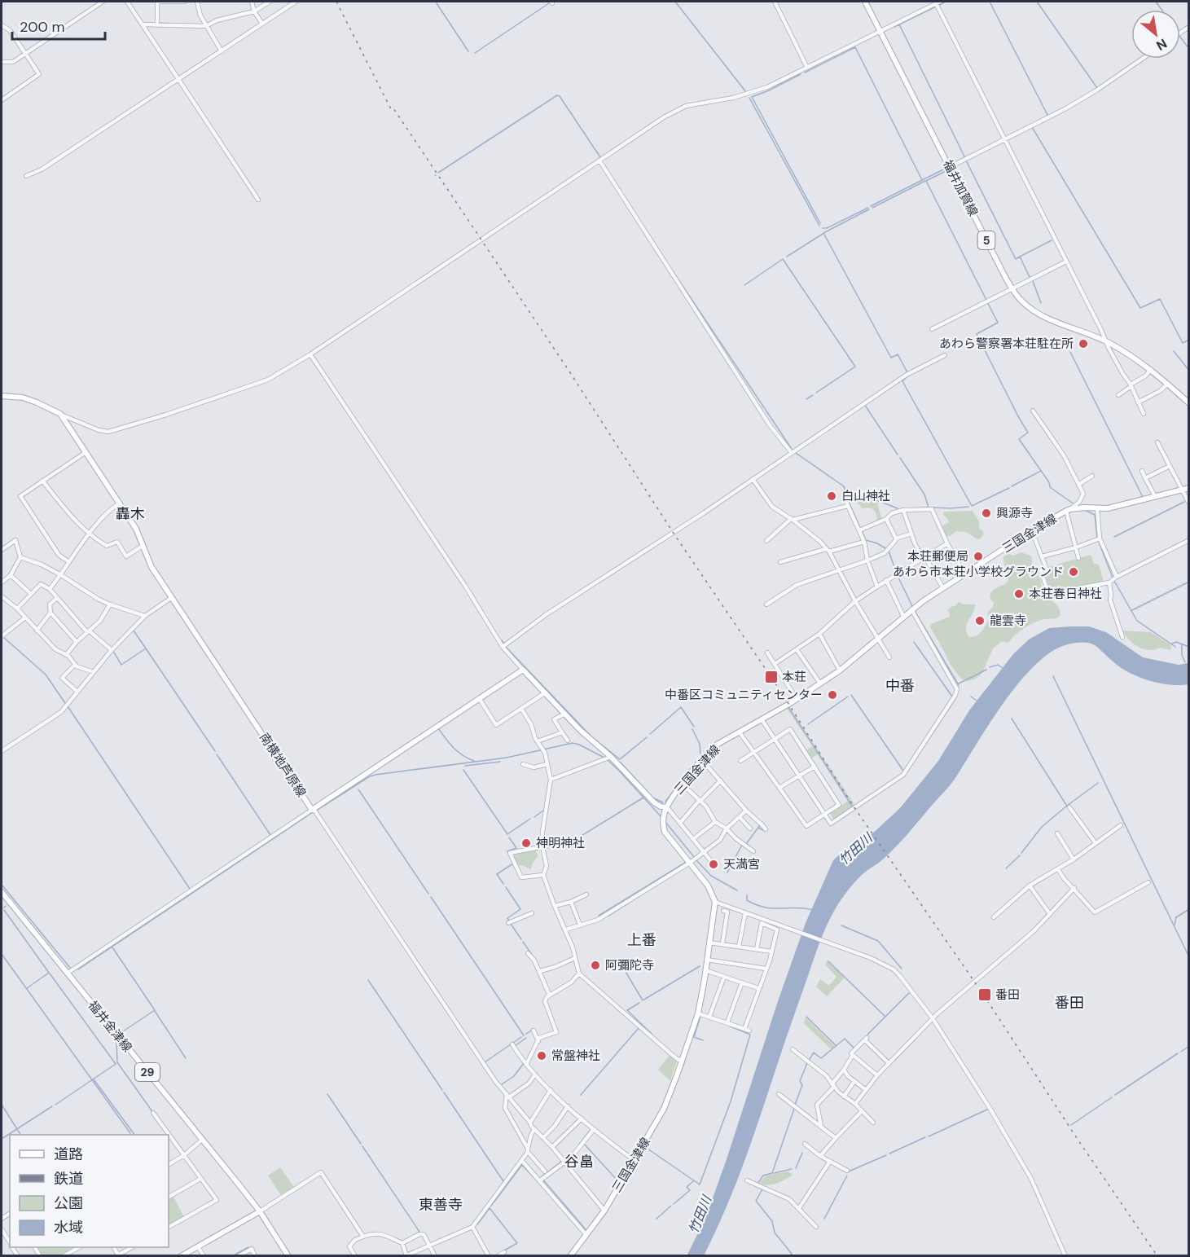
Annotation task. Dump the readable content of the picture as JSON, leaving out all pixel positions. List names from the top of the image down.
{
  "streets": {
    "main road": [
      "福井加賀線",
      "5",
      "三国金津線",
      "南横地芦原線",
      "福井金津線",
      "29"
    ]
  },
  "districts": [
    "轟木",
    "中番",
    "上番",
    "番田",
    "谷畠",
    "東善寺"
  ],
  "water": ["竹田川"],
  "places": {
    "other": [
      "あわら警察署本荘駐在所",
      "白山神社",
      "興源寺",
      "本荘郵便局",
      "あわら市本荘小学校グラウンド",
      "本荘春日神社",
      "龍雲寺",
      "中番区コミュニティセンター",
      "神明神社",
      "天満宮",
      "阿彌陀寺",
      "常盤神社"
    ],
    "transit": ["本荘", "番田"]
  },
  "legend": [
    "道路",
    "鉄道",
    "公園",
    "水域"
  ],
  "scale_bar": "200 m",
  "north": "bottom right"
}
